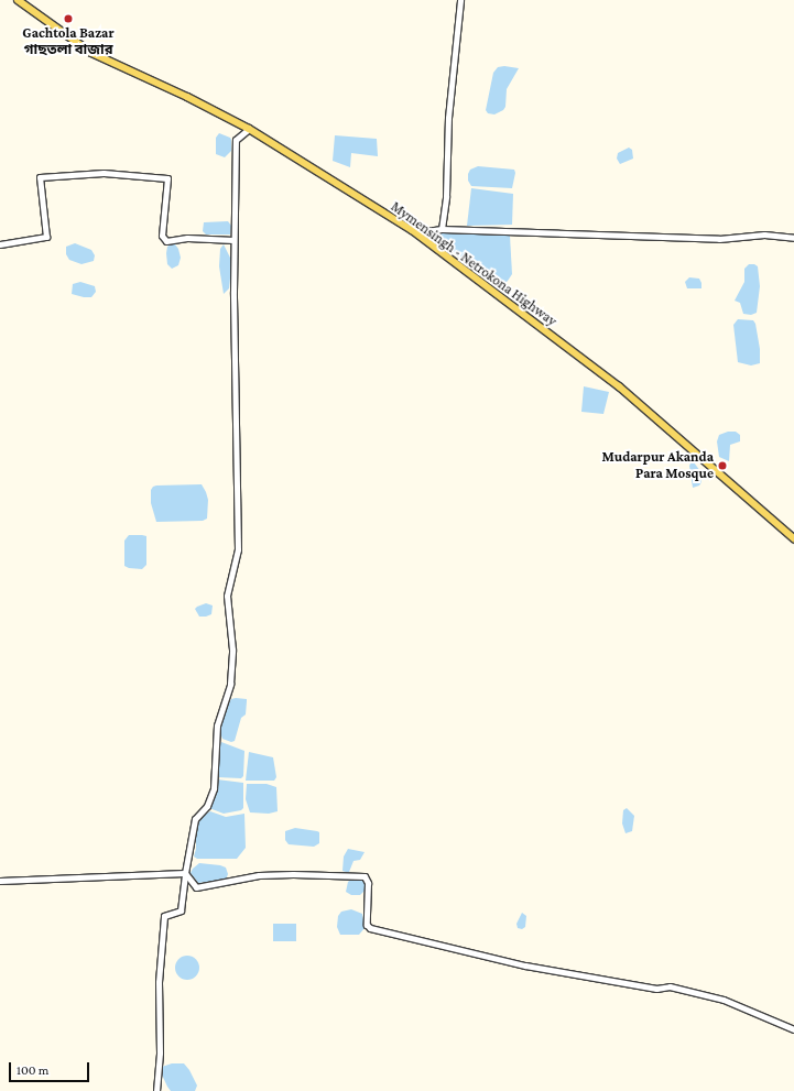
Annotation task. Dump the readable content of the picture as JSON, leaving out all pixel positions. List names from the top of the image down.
{
  "streets": {
    "main road": ["Mymensingh - Netrokona Highway"]
  },
  "places": ["Gachtola Bazar গাছতলা বাজার", "Mudarpur Akanda Para Mosque"],
  "scale_bar": "100 m"
}
